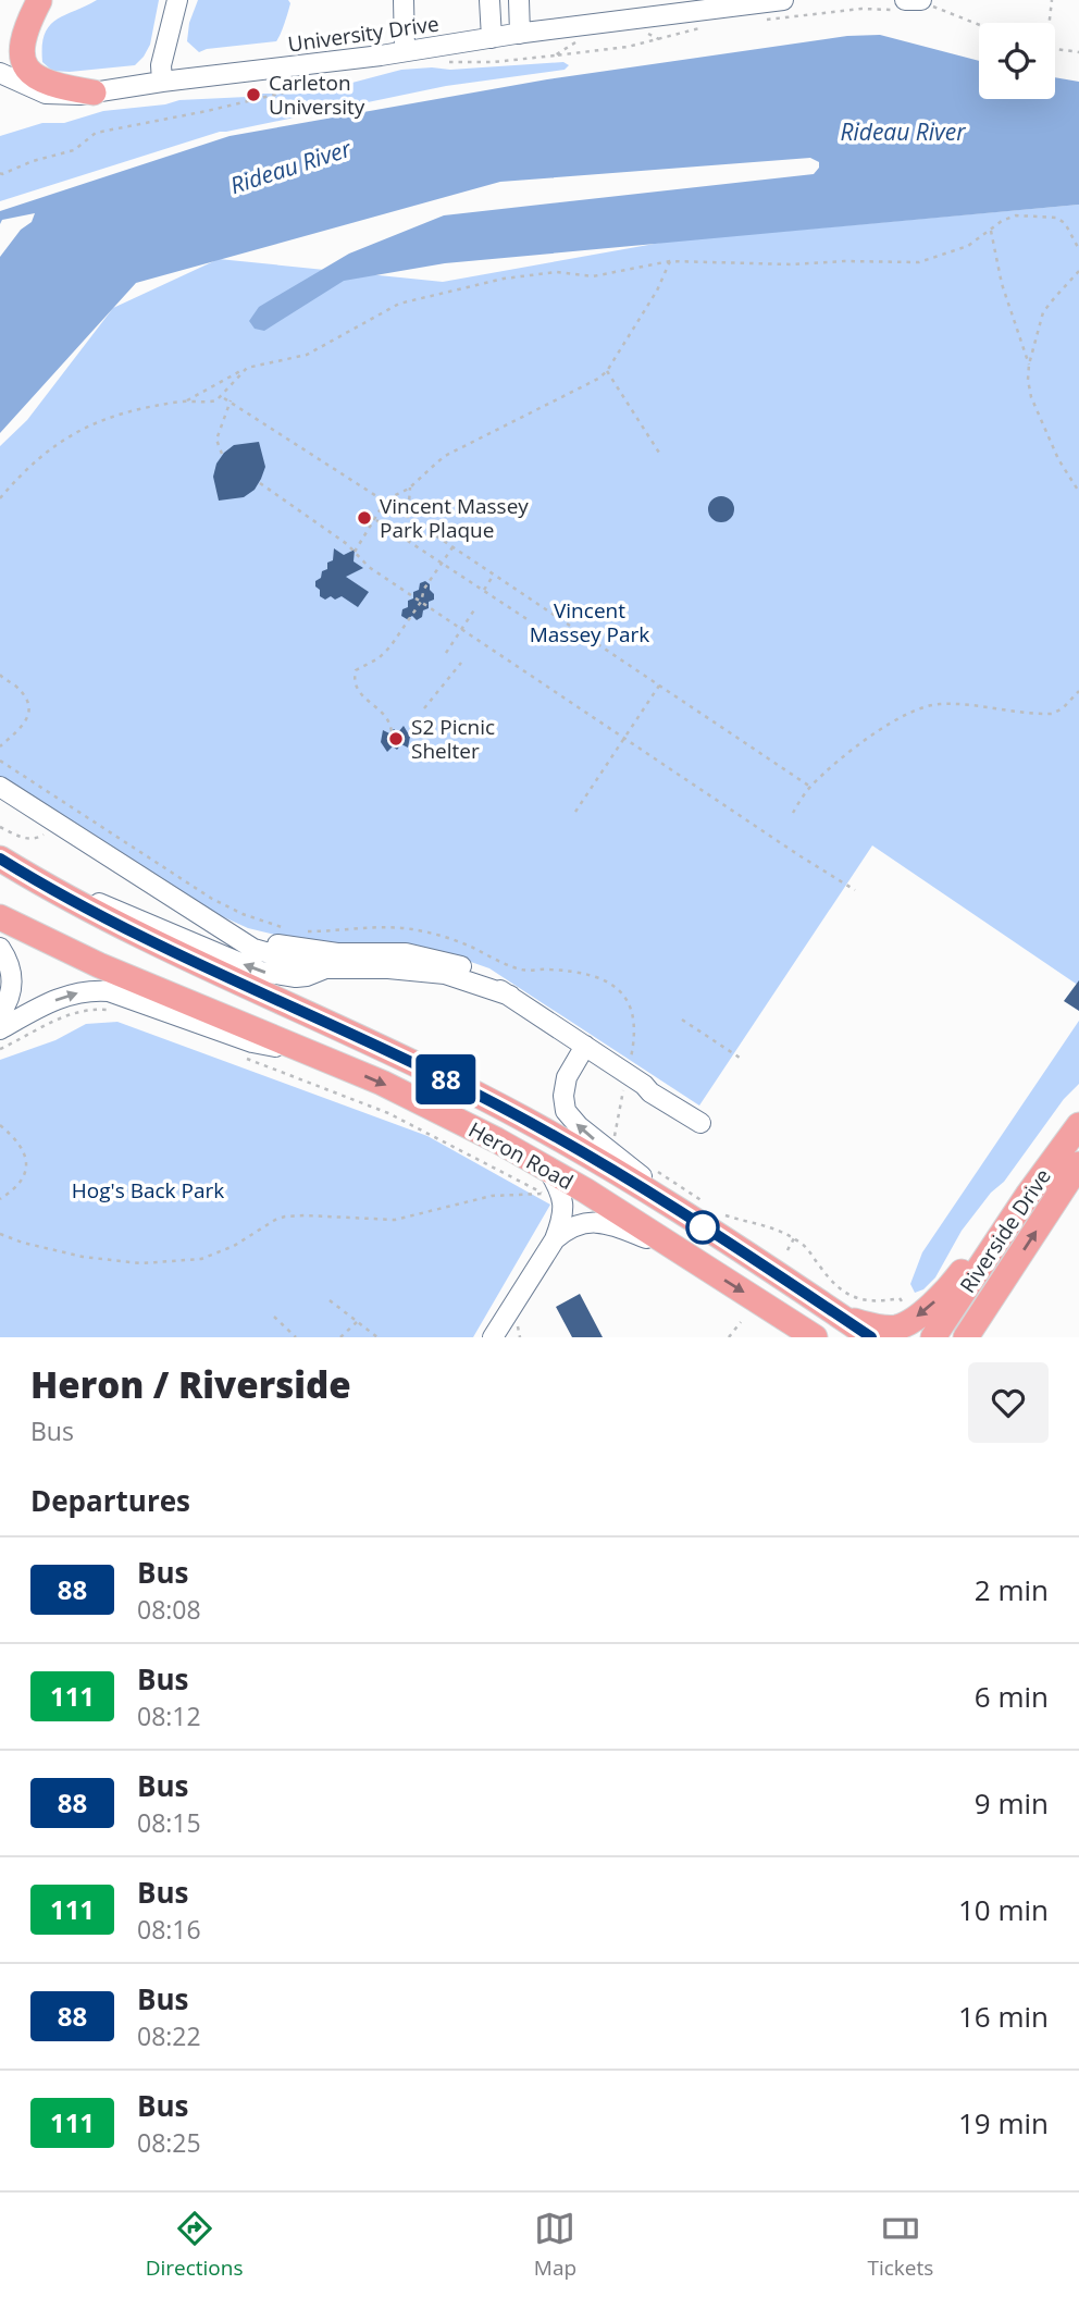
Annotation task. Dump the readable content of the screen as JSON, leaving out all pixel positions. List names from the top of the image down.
{
  "streets": {
    "main road": ["Heron Road", "Riverside Drive"],
    "street": ["University Drive"]
  },
  "water": ["Rideau River"],
  "parks": ["Vincent Massey Park", "Hog's Back Park"],
  "places": ["Carleton University", "Vincent Massey Park Plaque", "S2 Picnic Shelter"],
  "lines": ["bus line 88"],
  "page": {
    "on_map": "88",
    "heading": [
      ["Heron / Riverside", "Bus"],
      "Departures"
    ],
    "list": [
      {
        "mark": "88",
        "name": "Bus",
        "note": "08:08",
        "value": "2 min"
      },
      {
        "mark": "111",
        "name": "Bus",
        "note": "08:12",
        "value": "6 min"
      },
      {
        "mark": "88",
        "name": "Bus",
        "note": "08:15",
        "value": "9 min"
      },
      {
        "mark": "111",
        "name": "Bus",
        "note": "08:16",
        "value": "10 min"
      },
      {
        "mark": "88",
        "name": "Bus",
        "note": "08:22",
        "value": "16 min"
      },
      {
        "mark": "111",
        "name": "Bus",
        "note": "08:25",
        "value": "19 min"
      }
    ],
    "tabs": ["Directions", "Map", "Tickets"]
  }
}
